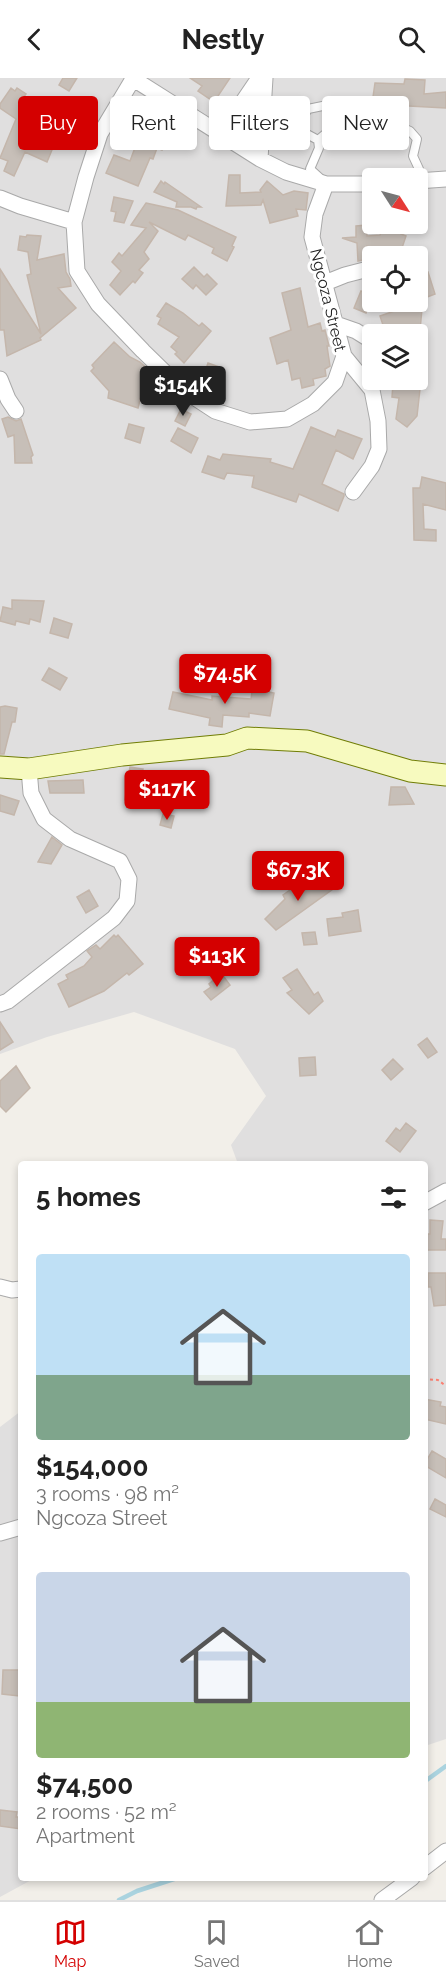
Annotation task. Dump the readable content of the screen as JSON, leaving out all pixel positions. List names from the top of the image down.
{
  "streets": {
    "street": ["Ngcoza Street"]
  },
  "north": "bottom right",
  "page": {
    "header": "Nestly",
    "chip": [
      "Buy",
      "Rent",
      "Filters",
      "New"
    ],
    "price": [
      "$154K",
      "$74.5K",
      "$117K",
      "$67.3K",
      "$113K"
    ],
    "heading": "5 homes",
    "list": [
      {
        "name": "$154,000",
        "note": "3 rooms · 98 m² · Ngcoza Street"
      },
      {
        "name": "$74,500",
        "note": "2 rooms · 52 m² · Apartment"
      }
    ],
    "tabs": ["Map", "Saved", "Home"]
  }
}
